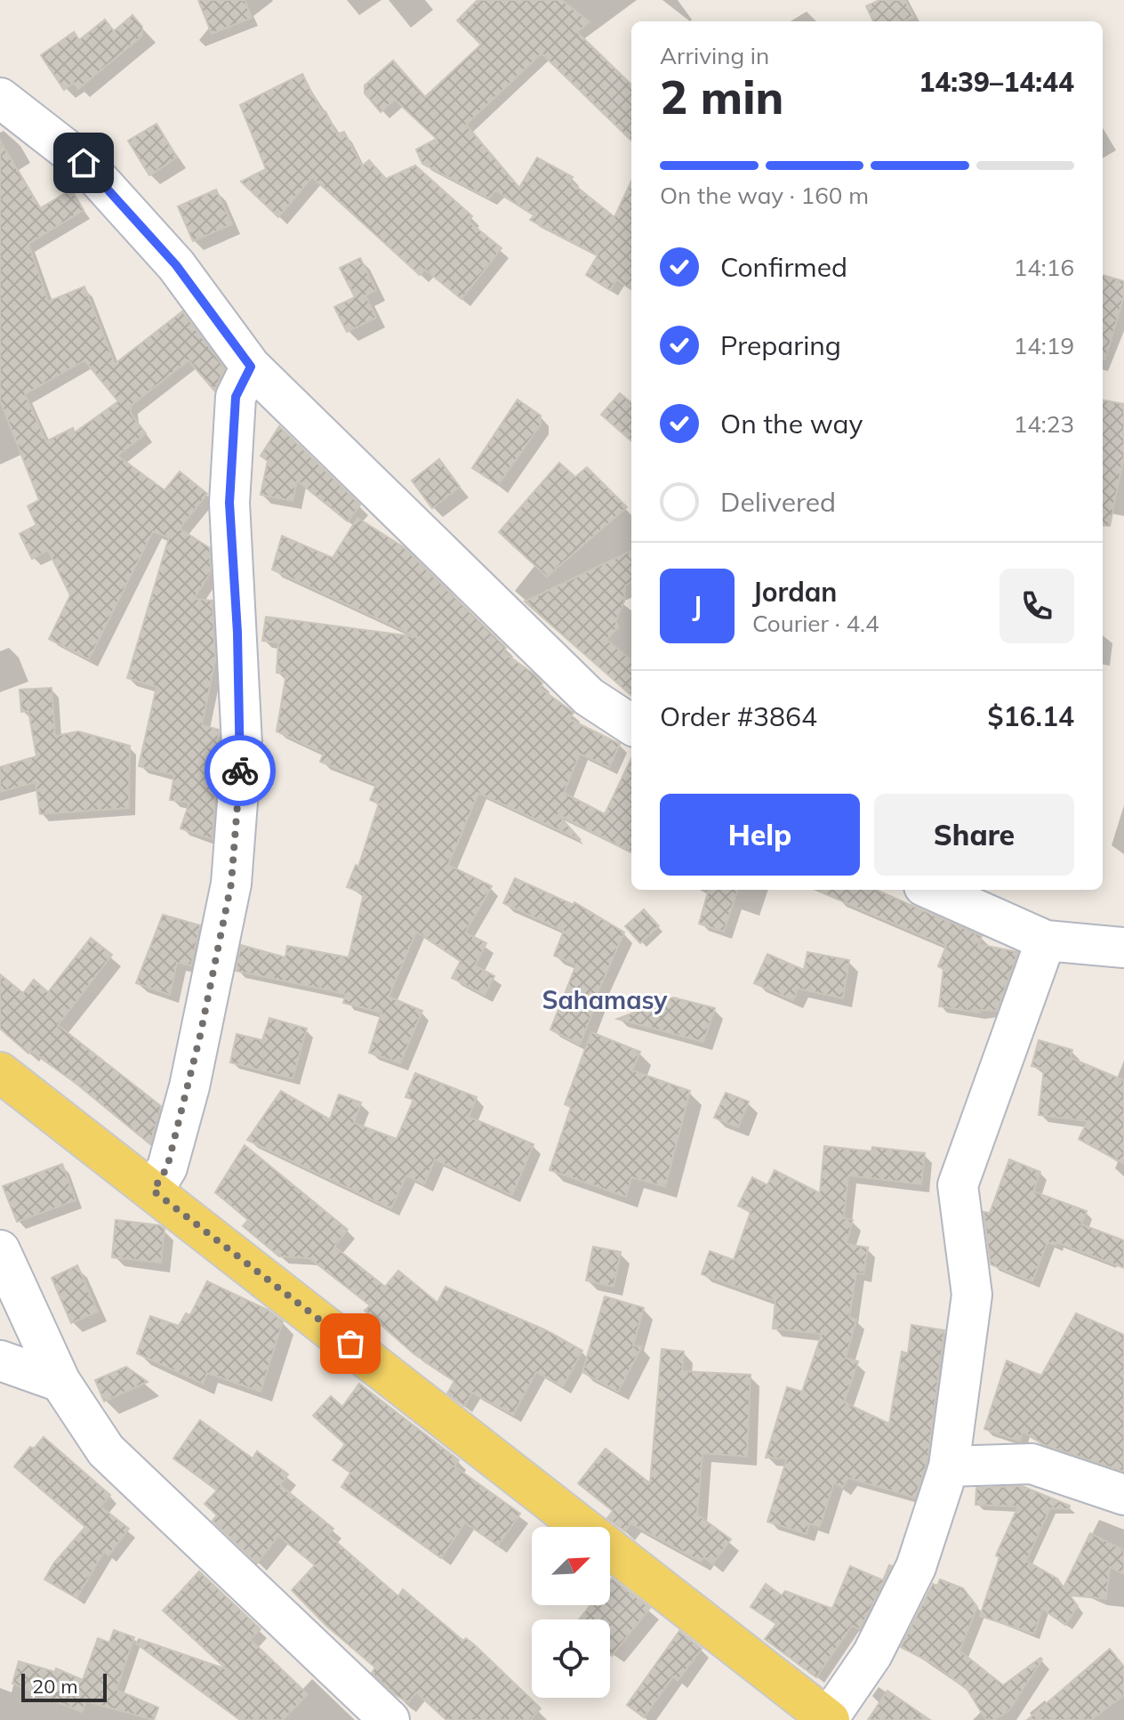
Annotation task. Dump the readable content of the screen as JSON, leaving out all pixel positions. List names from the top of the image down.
{
  "districts": ["Sahamasy"],
  "scale_bar": "20 m",
  "north": "top right",
  "page": {
    "heading": ["2 min", "Arriving in", "14:39–14:44"],
    "panel": [
      "Jordan",
      "Courier · 4.4",
      "Order #3864",
      "$16.14"
    ],
    "bar": "On the way · 160 m",
    "list": [
      ["Confirmed", "14:16"],
      ["Preparing", "14:19"],
      ["On the way", "14:23"],
      "Delivered"
    ],
    "round": "J",
    "buttons": ["Help", "Share"],
    "scale": "20 m"
  }
}
